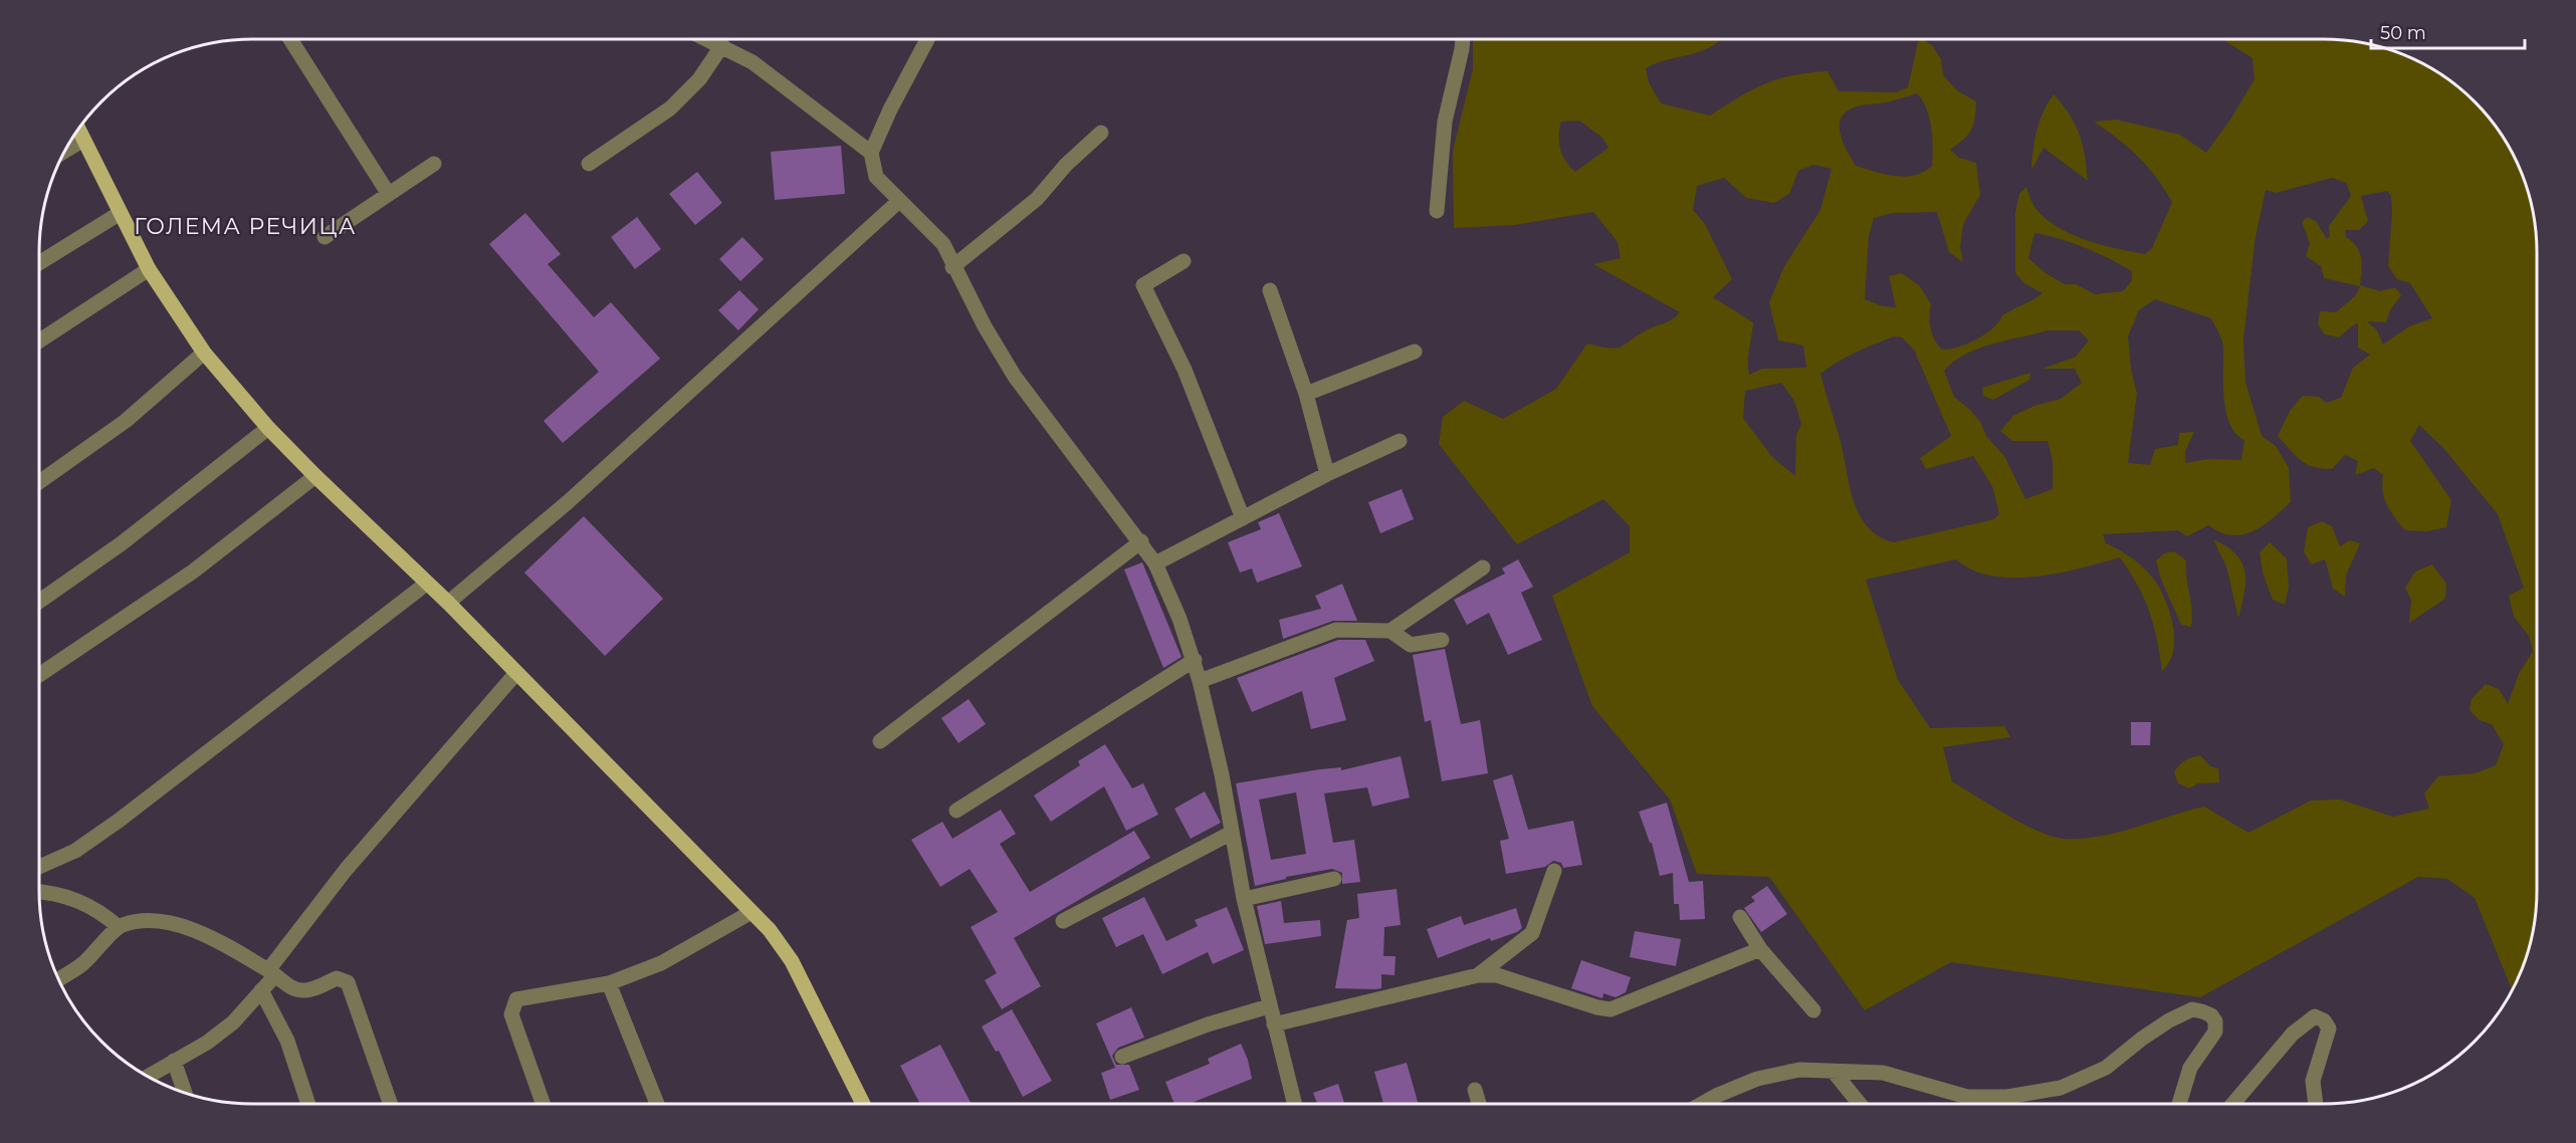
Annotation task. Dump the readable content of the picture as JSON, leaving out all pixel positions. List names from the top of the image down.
{
  "districts": ["ГОЛЕМА РЕЧИЦА"],
  "scale_bar": "50 m"
}
